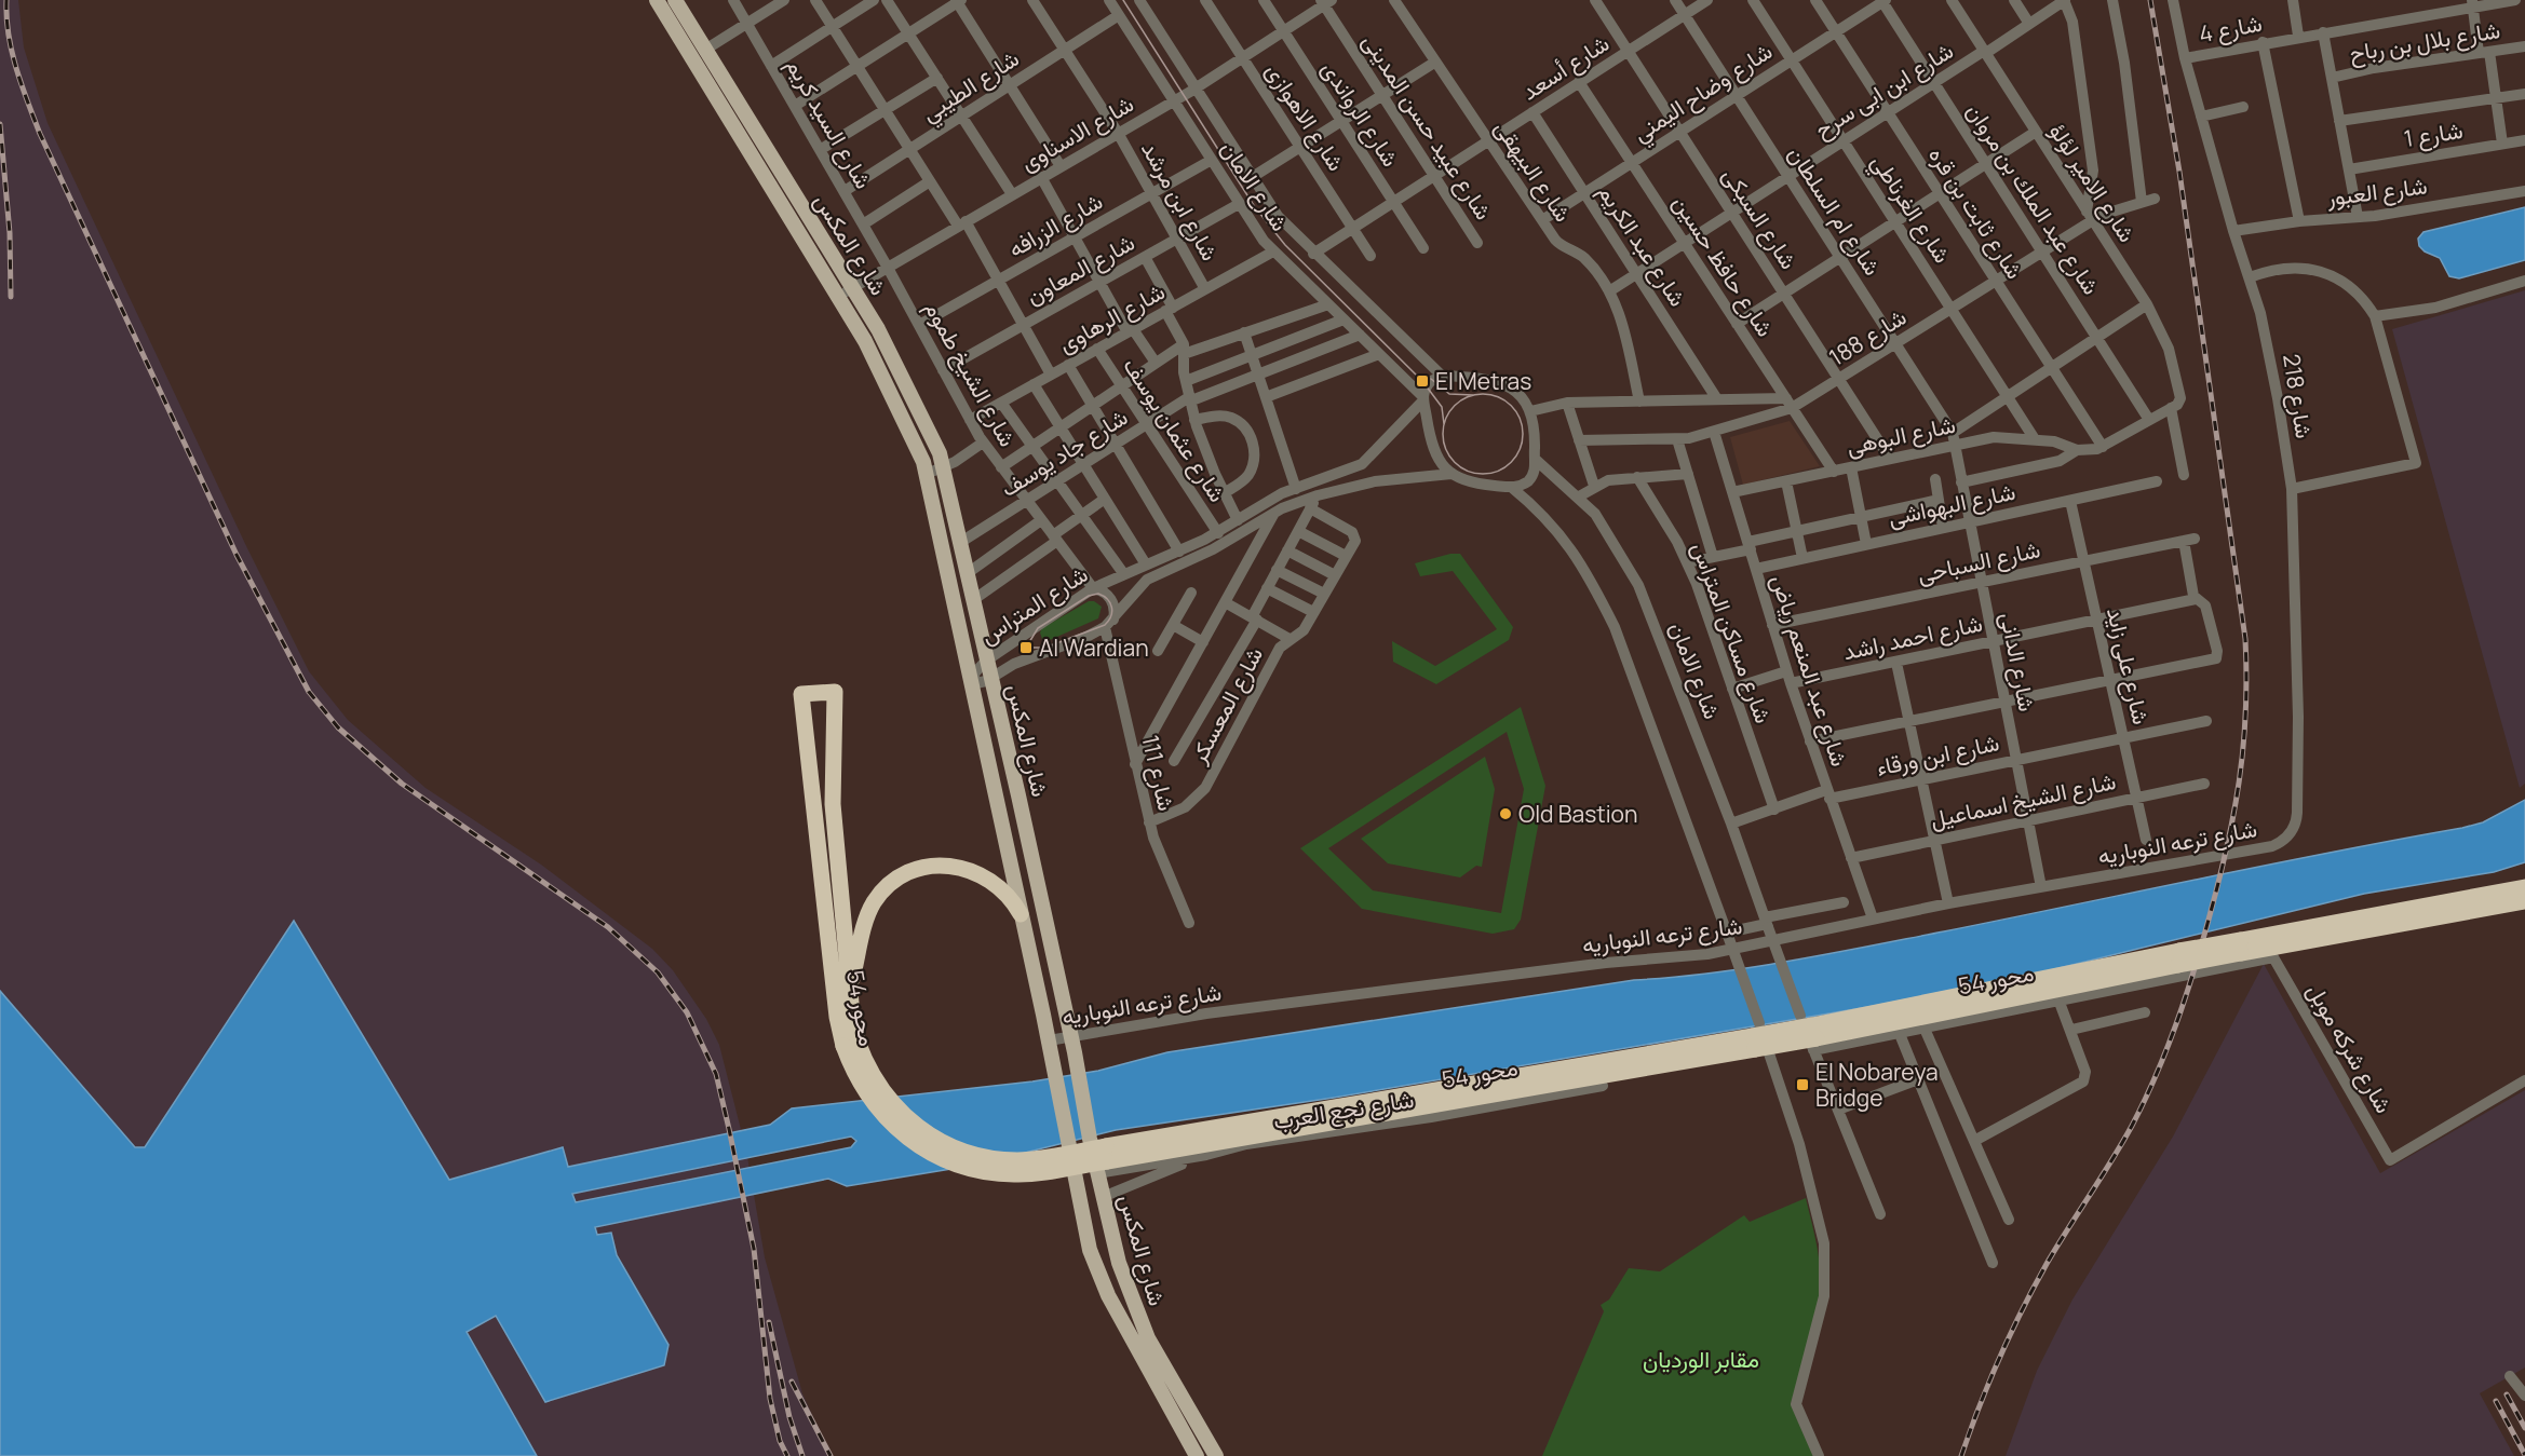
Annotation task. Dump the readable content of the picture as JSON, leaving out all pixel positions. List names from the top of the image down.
{
  "streets": {
    "highway": ["محور 54"],
    "main road": ["شارع المكس"],
    "street": [
      "شارع 4",
      "شارع بلال بن رباح",
      "شارع أسعد",
      "شارع الطيبي",
      "شارع ابن ابى سرح",
      "شارع وضاح اليمني",
      "شارع الرواندى",
      "شارع الاهوازى",
      "شارع السيد كريم",
      "شارع عبيد حسن المدينى",
      "شارع الاسناوى",
      "شارع 1",
      "شارع البيهقى",
      "شارع الامير لؤلؤ",
      "شارع الامان",
      "شارع العبور",
      "شارع عبد الملك بن مروان",
      "شارع ابن مرشد",
      "شارع الغرناطي",
      "شارع ام السلطان",
      "شارع ثابت بن قره",
      "شارع السبكى",
      "شارع الزرافه",
      "شارع عبد الكريم",
      "شارع حافظ حسين",
      "شارع المعاون",
      "شارع الرهاوى",
      "شارع 188",
      "شارع الشيخ طموم",
      "شارع 218",
      "شارع عثمان يوسف",
      "شارع البوهى",
      "شارع جاد يوسف",
      "شارع البهواشى",
      "شارع السباحى",
      "شارع المتراس",
      "شارع مساكن المتراس",
      "شارع احمد راشد",
      "شارع الدانى",
      "شارع على زايد",
      "شارع عبد المنعم رياض",
      "شارع المعسكر",
      "شارع ابن ورقاء",
      "شارع 111",
      "شارع الشيخ اسماعيل",
      "شارع ترعه النوباريه",
      "شارع شركه موبل",
      "شارع نجع العرب"
    ]
  },
  "crossings": [
    ["شارع 4", "شارع 218"],
    ["شارع أسعد", "شارع الرواندى"],
    ["شارع أسعد", "شارع الاهوازى"],
    ["شارع أسعد", "شارع عبيد حسن المدينى"],
    ["شارع أسعد", "شارع البيهقى"],
    ["شارع أسعد", "شارع الامان"],
    ["شارع أسعد", "شارع ام السلطان"],
    ["شارع أسعد", "شارع السبكى"],
    ["شارع أسعد", "شارع عبد الكريم"],
    ["شارع أسعد", "شارع حافظ حسين"],
    ["شارع الطيبي", "شارع السيد كريم"],
    ["شارع الطيبي", "شارع الامان"],
    ["شارع الطيبي", "شارع ابن مرشد"],
    ["شارع ابن ابى سرح", "شارع البيهقى"],
    ["شارع ابن ابى سرح", "شارع الامير لؤلؤ"],
    ["شارع ابن ابى سرح", "شارع عبد الملك بن مروان"],
    ["شارع ابن ابى سرح", "شارع الغرناطي"],
    ["شارع ابن ابى سرح", "شارع ام السلطان"],
    ["شارع ابن ابى سرح", "شارع ثابت بن قره"],
    ["شارع ابن ابى سرح", "شارع السبكى"],
    ["شارع ابن ابى سرح", "شارع عبد الكريم"],
    ["شارع ابن ابى سرح", "شارع حافظ حسين"],
    ["شارع وضاح اليمني", "شارع البيهقى"],
    ["شارع وضاح اليمني", "شارع عبد الملك بن مروان"],
    ["شارع وضاح اليمني", "شارع الغرناطي"],
    ["شارع وضاح اليمني", "شارع ام السلطان"],
    ["شارع وضاح اليمني", "شارع ثابت بن قره"],
    ["شارع وضاح اليمني", "شارع السبكى"],
    ["شارع وضاح اليمني", "شارع عبد الكريم"],
    ["شارع وضاح اليمني", "شارع حافظ حسين"],
    ["شارع الرواندى", "شارع الاسناوى"],
    ["شارع الاهوازى", "شارع الاسناوى"],
    ["شارع السيد كريم", "شارع الاسناوى"],
    ["شارع السيد كريم", "شارع الشيخ طموم"],
    ["شارع عبيد حسن المدينى", "شارع الاسناوى"],
    ["شارع الاسناوى", "شارع الامان"],
    ["شارع الاسناوى", "شارع ابن مرشد"],
    ["شارع الاسناوى", "شارع المكس"],
    ["شارع الاسناوى", "شارع الشيخ طموم"],
    ["شارع الامير لؤلؤ", "شارع 188"],
    ["شارع الامان", "شارع الزرافه"],
    ["شارع الامان", "شارع المعاون"],
    ["شارع الامان", "شارع الرهاوى"],
    ["شارع الامان", "شارع جاد يوسف"],
    ["شارع الامان", "شارع المتراس"],
    ["شارع الامان", "شارع ابن ورقاء"],
    ["شارع الامان", "محور 54"],
    ["شارع العبور", "شارع 218"],
    ["شارع عبد الملك بن مروان", "شارع 188"],
    ["شارع ابن مرشد", "شارع الزرافه"],
    ["شارع ابن مرشد", "شارع المعاون"],
    ["شارع ابن مرشد", "شارع الرهاوى"],
    ["شارع الغرناطي", "شارع 188"],
    ["شارع الغرناطي", "شارع البوهى"],
    ["شارع ام السلطان", "شارع 188"],
    ["شارع ام السلطان", "شارع البوهى"],
    ["شارع ام السلطان", "شارع الدانى"],
    ["شارع ثابت بن قره", "شارع 188"],
    ["شارع السبكى", "شارع 188"],
    ["شارع السبكى", "شارع البوهى"],
    ["شارع الزرافه", "شارع الشيخ طموم"],
    ["شارع المكس", "شارع جاد يوسف"],
    ["شارع المكس", "شارع المتراس"],
    ["شارع المكس", "شارع ترعه النوباريه"],
    ["شارع المكس", "محور 54"],
    ["شارع المكس", "شارع نجع العرب"],
    ["شارع حافظ حسين", "شارع 188"],
    ["شارع حافظ حسين", "شارع البوهى"],
    ["شارع المعاون", "شارع الشيخ طموم"],
    ["شارع الرهاوى", "شارع الشيخ طموم"],
    ["شارع الرهاوى", "شارع عثمان يوسف"],
    ["شارع 188", "شارع عبد المنعم رياض"],
    ["شارع الشيخ طموم", "شارع جاد يوسف"],
    ["شارع الشيخ طموم", "شارع المتراس"],
    ["شارع الشيخ طموم", "شارع 111"],
    ["شارع 218", "شارع ترعه النوباريه"],
    ["شارع عثمان يوسف", "شارع جاد يوسف"],
    ["شارع عثمان يوسف", "شارع المتراس"],
    ["شارع البوهى", "شارع الدانى"],
    ["شارع البوهى", "شارع عبد المنعم رياض"],
    ["شارع البهواشى", "شارع الدانى"],
    ["شارع البهواشى", "شارع على زايد"],
    ["شارع البهواشى", "شارع عبد المنعم رياض"],
    ["شارع السباحى", "شارع احمد راشد"],
    ["شارع السباحى", "شارع الدانى"],
    ["شارع السباحى", "شارع على زايد"],
    ["شارع السباحى", "شارع عبد المنعم رياض"],
    ["شارع المتراس", "شارع 111"],
    ["شارع مساكن المتراس", "شارع احمد راشد"],
    ["شارع مساكن المتراس", "شارع ابن ورقاء"],
    ["شارع احمد راشد", "شارع الدانى"],
    ["شارع احمد راشد", "شارع على زايد"],
    ["شارع احمد راشد", "شارع عبد المنعم رياض"],
    ["شارع الدانى", "شارع ابن ورقاء"],
    ["شارع الدانى", "شارع الشيخ اسماعيل"],
    ["شارع الدانى", "شارع ترعه النوباريه"],
    ["شارع على زايد", "شارع ابن ورقاء"],
    ["شارع على زايد", "شارع الشيخ اسماعيل"],
    ["شارع عبد المنعم رياض", "شارع ابن ورقاء"],
    ["شارع عبد المنعم رياض", "شارع الشيخ اسماعيل"],
    ["شارع عبد المنعم رياض", "شارع ترعه النوباريه"],
    ["شارع المعسكر", "شارع 111"],
    ["محور 54", "شارع نجع العرب"]
  ],
  "parks": ["مقابر الورديان"],
  "places": {
    "transit": ["El Metras", "Al Wardian", "El Nobareya Bridge"],
    "other": ["Old Bastion"]
  }
}
